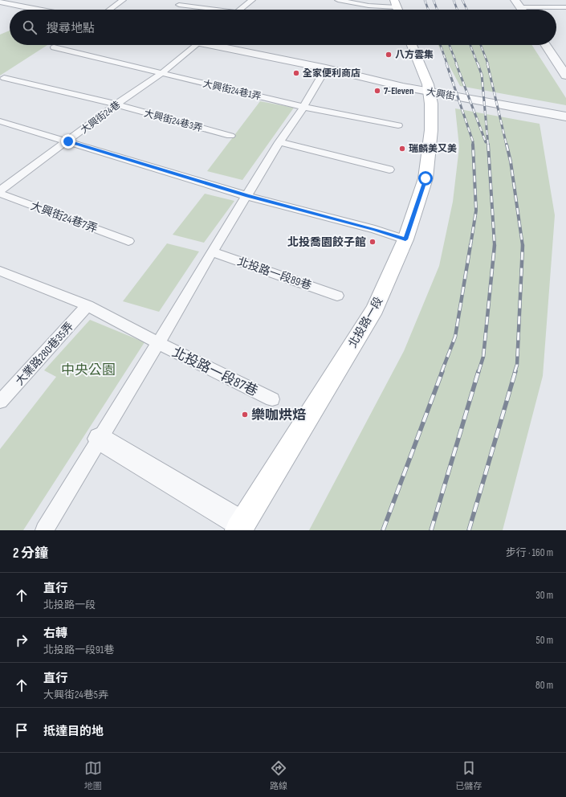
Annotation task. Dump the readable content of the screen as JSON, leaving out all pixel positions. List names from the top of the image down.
{
  "streets": {
    "street": ["大興街", "北投路一段"],
    "lane": [
      "大興街24巷1弄",
      "大興街24巷",
      "大興街24巷3弄",
      "大興街24巷7弄",
      "北投路一段89巷",
      "大業路280巷35弄",
      "北投路一段87巷"
    ]
  },
  "crossings": [
    ["大興街24巷1弄", "大興街24巷"],
    ["大興街", "北投路一段"],
    ["大興街24巷", "大興街24巷3弄"],
    ["大業路280巷35弄", "北投路一段87巷"]
  ],
  "parks": ["中央公園"],
  "places": [
    "八方雲集",
    "全家便利商店",
    "7-Eleven",
    "瑞麟美又美",
    "北投喬園餃子館",
    "樂咖烘焙"
  ],
  "page": {
    "search": "搜尋地點",
    "heading": ["2 分鐘", "步行 · 160 m"],
    "list": [
      ["直行", "北投路一段", "30 m"],
      ["右轉", "北投路一段91巷", "50 m"],
      ["直行", "大興街24巷5弄", "80 m"],
      "抵達目的地"
    ],
    "nav": ["地圖", "路線", "已儲存"]
  }
}
